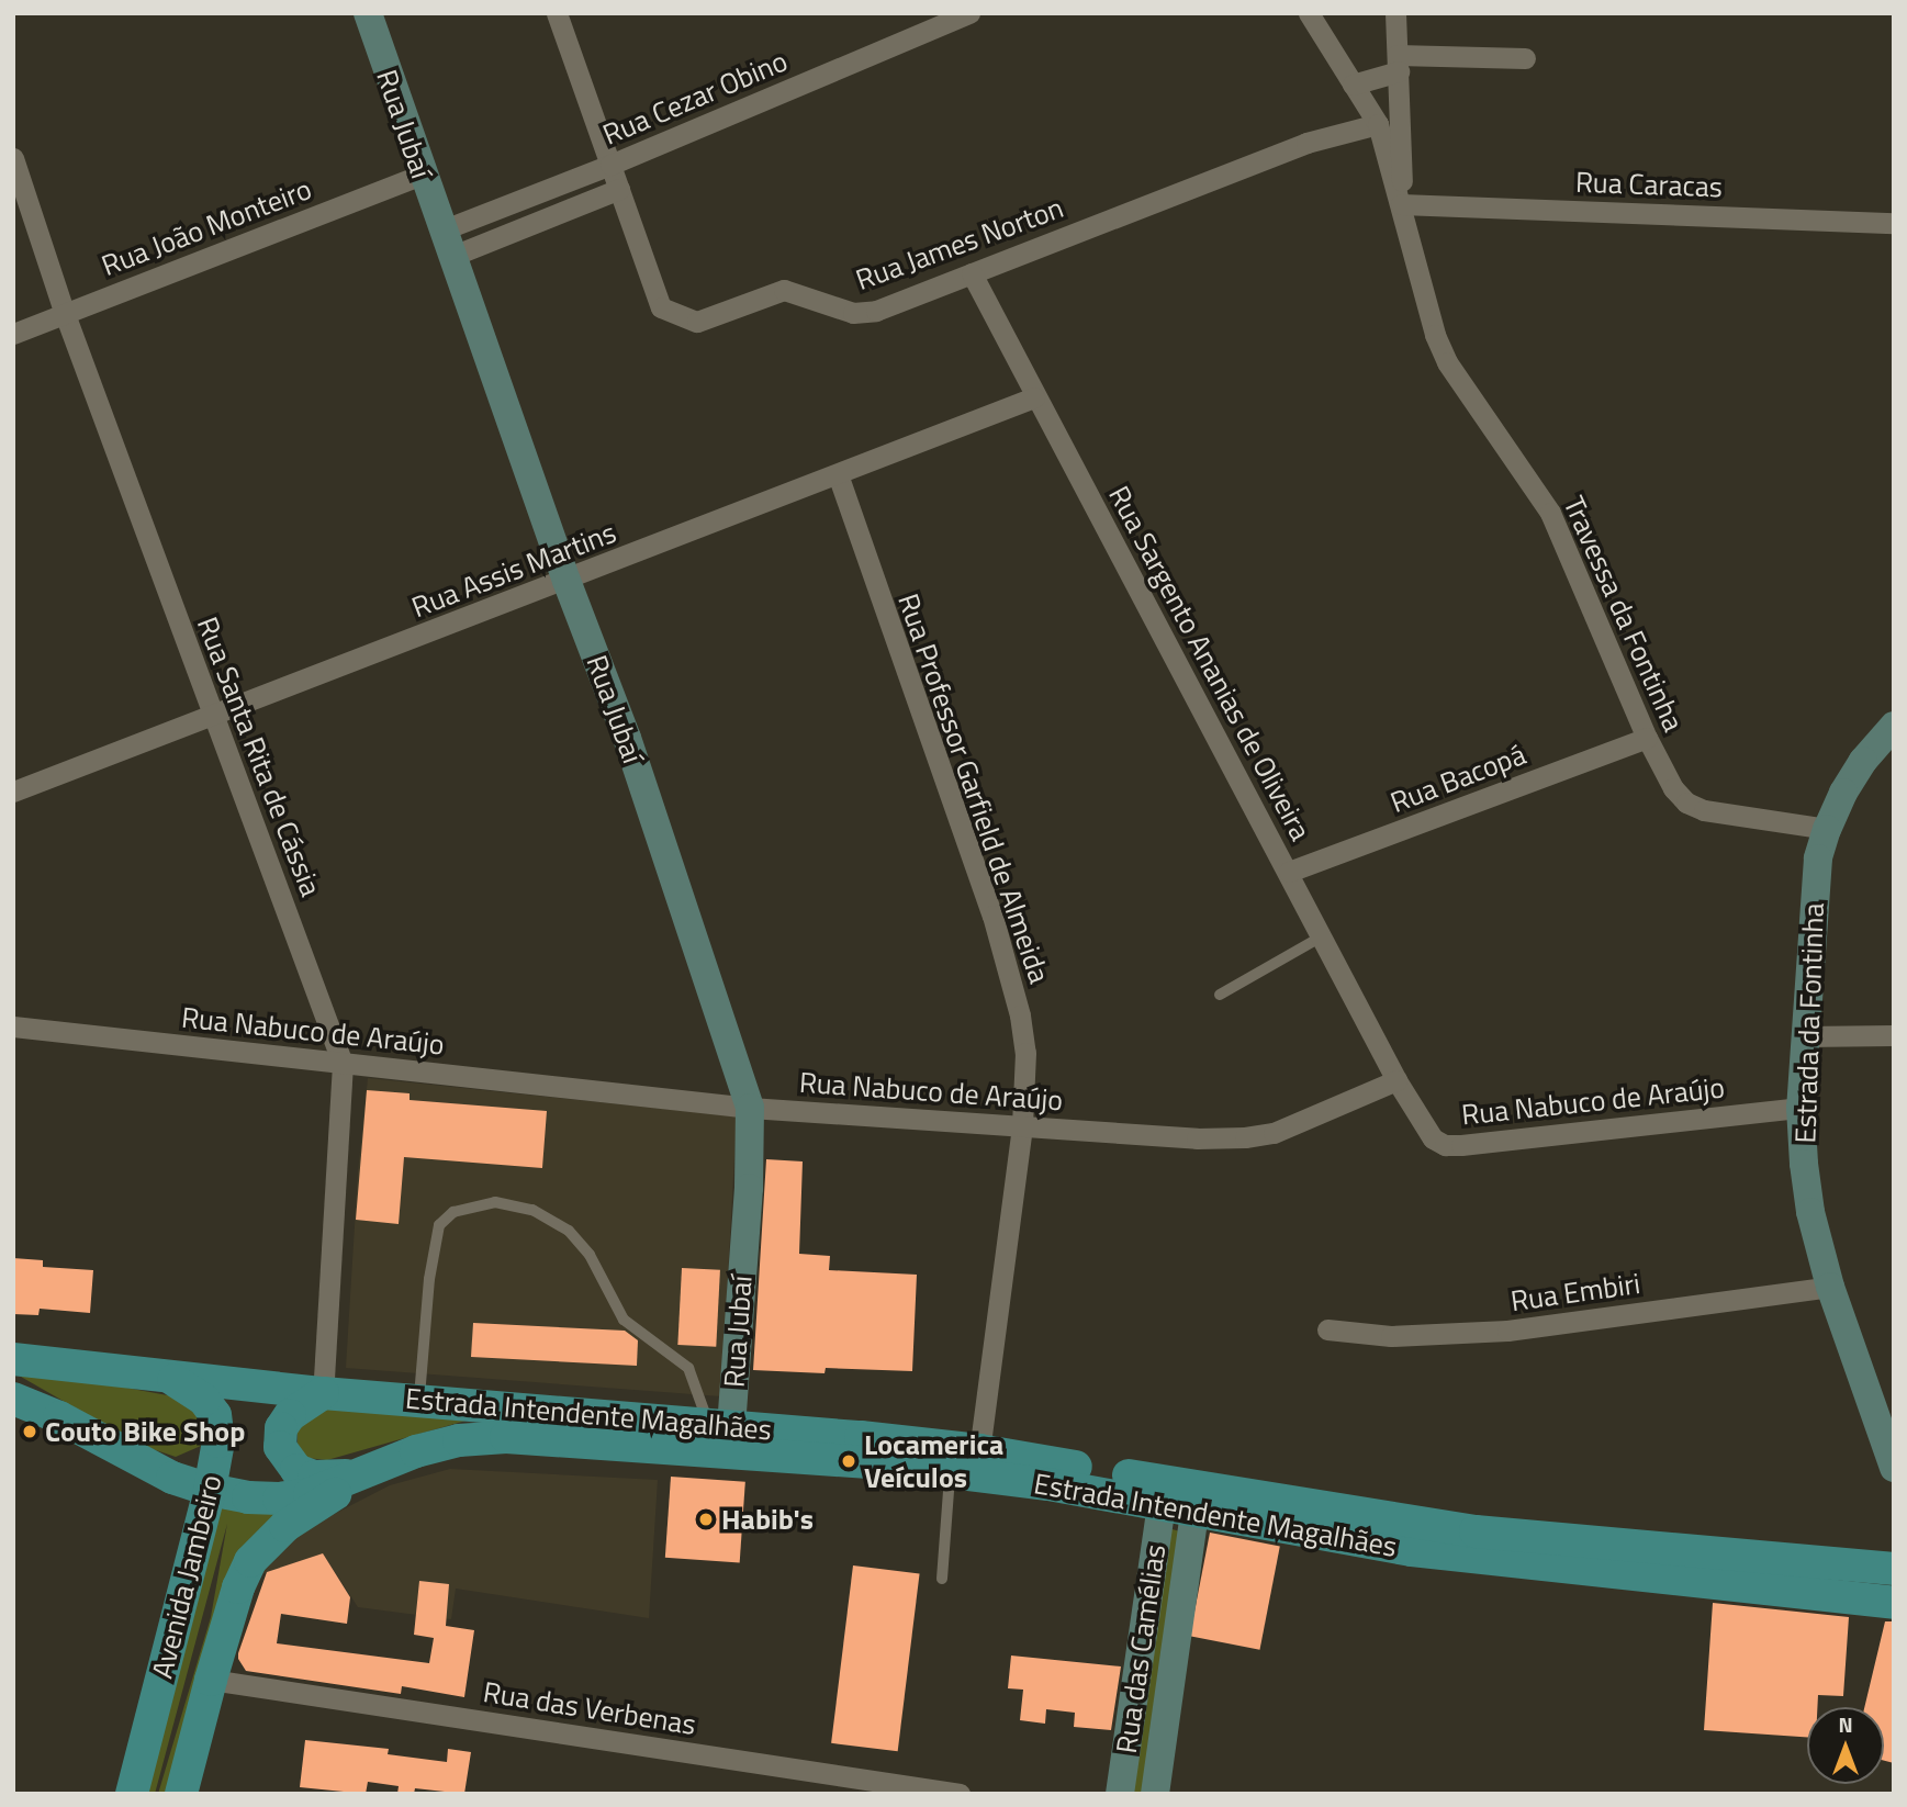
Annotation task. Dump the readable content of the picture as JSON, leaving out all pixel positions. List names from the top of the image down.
{
  "streets": {
    "main road": ["Estrada Intendente Magalhães", "Avenida Jambeiro"],
    "street": [
      "Rua Cezar Obino",
      "Rua Jubaí",
      "Rua Caracas",
      "Rua João Monteiro",
      "Rua James Norton",
      "Rua Assis Martins",
      "Travessa da Fontinha",
      "Rua Sargento Ananias de Oliveira",
      "Rua Santa Rita de Cássia",
      "Rua Bacopá",
      "Rua Professor Garfield de Almeida",
      "Estrada da Fontinha",
      "Rua Nabuco de Araújo",
      "Rua Embiri",
      "Rua das Camélias",
      "Rua das Verbenas"
    ]
  },
  "crossings": [
    ["Rua Cezar Obino", "Rua Jubaí"],
    ["Rua Cezar Obino", "Rua James Norton"],
    ["Rua Jubaí", "Rua João Monteiro"],
    ["Rua Jubaí", "Rua Assis Martins"],
    ["Rua Jubaí", "Rua Nabuco de Araújo"],
    ["Rua Jubaí", "Estrada Intendente Magalhães"],
    ["Rua Caracas", "Travessa da Fontinha"],
    ["Rua João Monteiro", "Rua Santa Rita de Cássia"],
    ["Rua James Norton", "Travessa da Fontinha"],
    ["Rua James Norton", "Rua Sargento Ananias de Oliveira"],
    ["Rua Assis Martins", "Rua Sargento Ananias de Oliveira"],
    ["Rua Assis Martins", "Rua Santa Rita de Cássia"],
    ["Rua Assis Martins", "Rua Professor Garfield de Almeida"],
    ["Travessa da Fontinha", "Rua Bacopá"],
    ["Travessa da Fontinha", "Estrada da Fontinha"],
    ["Rua Sargento Ananias de Oliveira", "Rua Bacopá"],
    ["Rua Sargento Ananias de Oliveira", "Rua Nabuco de Araújo"],
    ["Rua Santa Rita de Cássia", "Rua Nabuco de Araújo"],
    ["Rua Santa Rita de Cássia", "Estrada Intendente Magalhães"],
    ["Rua Professor Garfield de Almeida", "Rua Nabuco de Araújo"],
    ["Rua Professor Garfield de Almeida", "Estrada Intendente Magalhães"],
    ["Estrada da Fontinha", "Rua Nabuco de Araújo"],
    ["Estrada da Fontinha", "Rua Embiri"],
    ["Estrada Intendente Magalhães", "Avenida Jambeiro"],
    ["Estrada Intendente Magalhães", "Rua das Camélias"],
    ["Avenida Jambeiro", "Rua das Verbenas"]
  ],
  "places": ["Couto Bike Shop", "Locamerica Veículos", "Habib's"],
  "north": "top"
}
